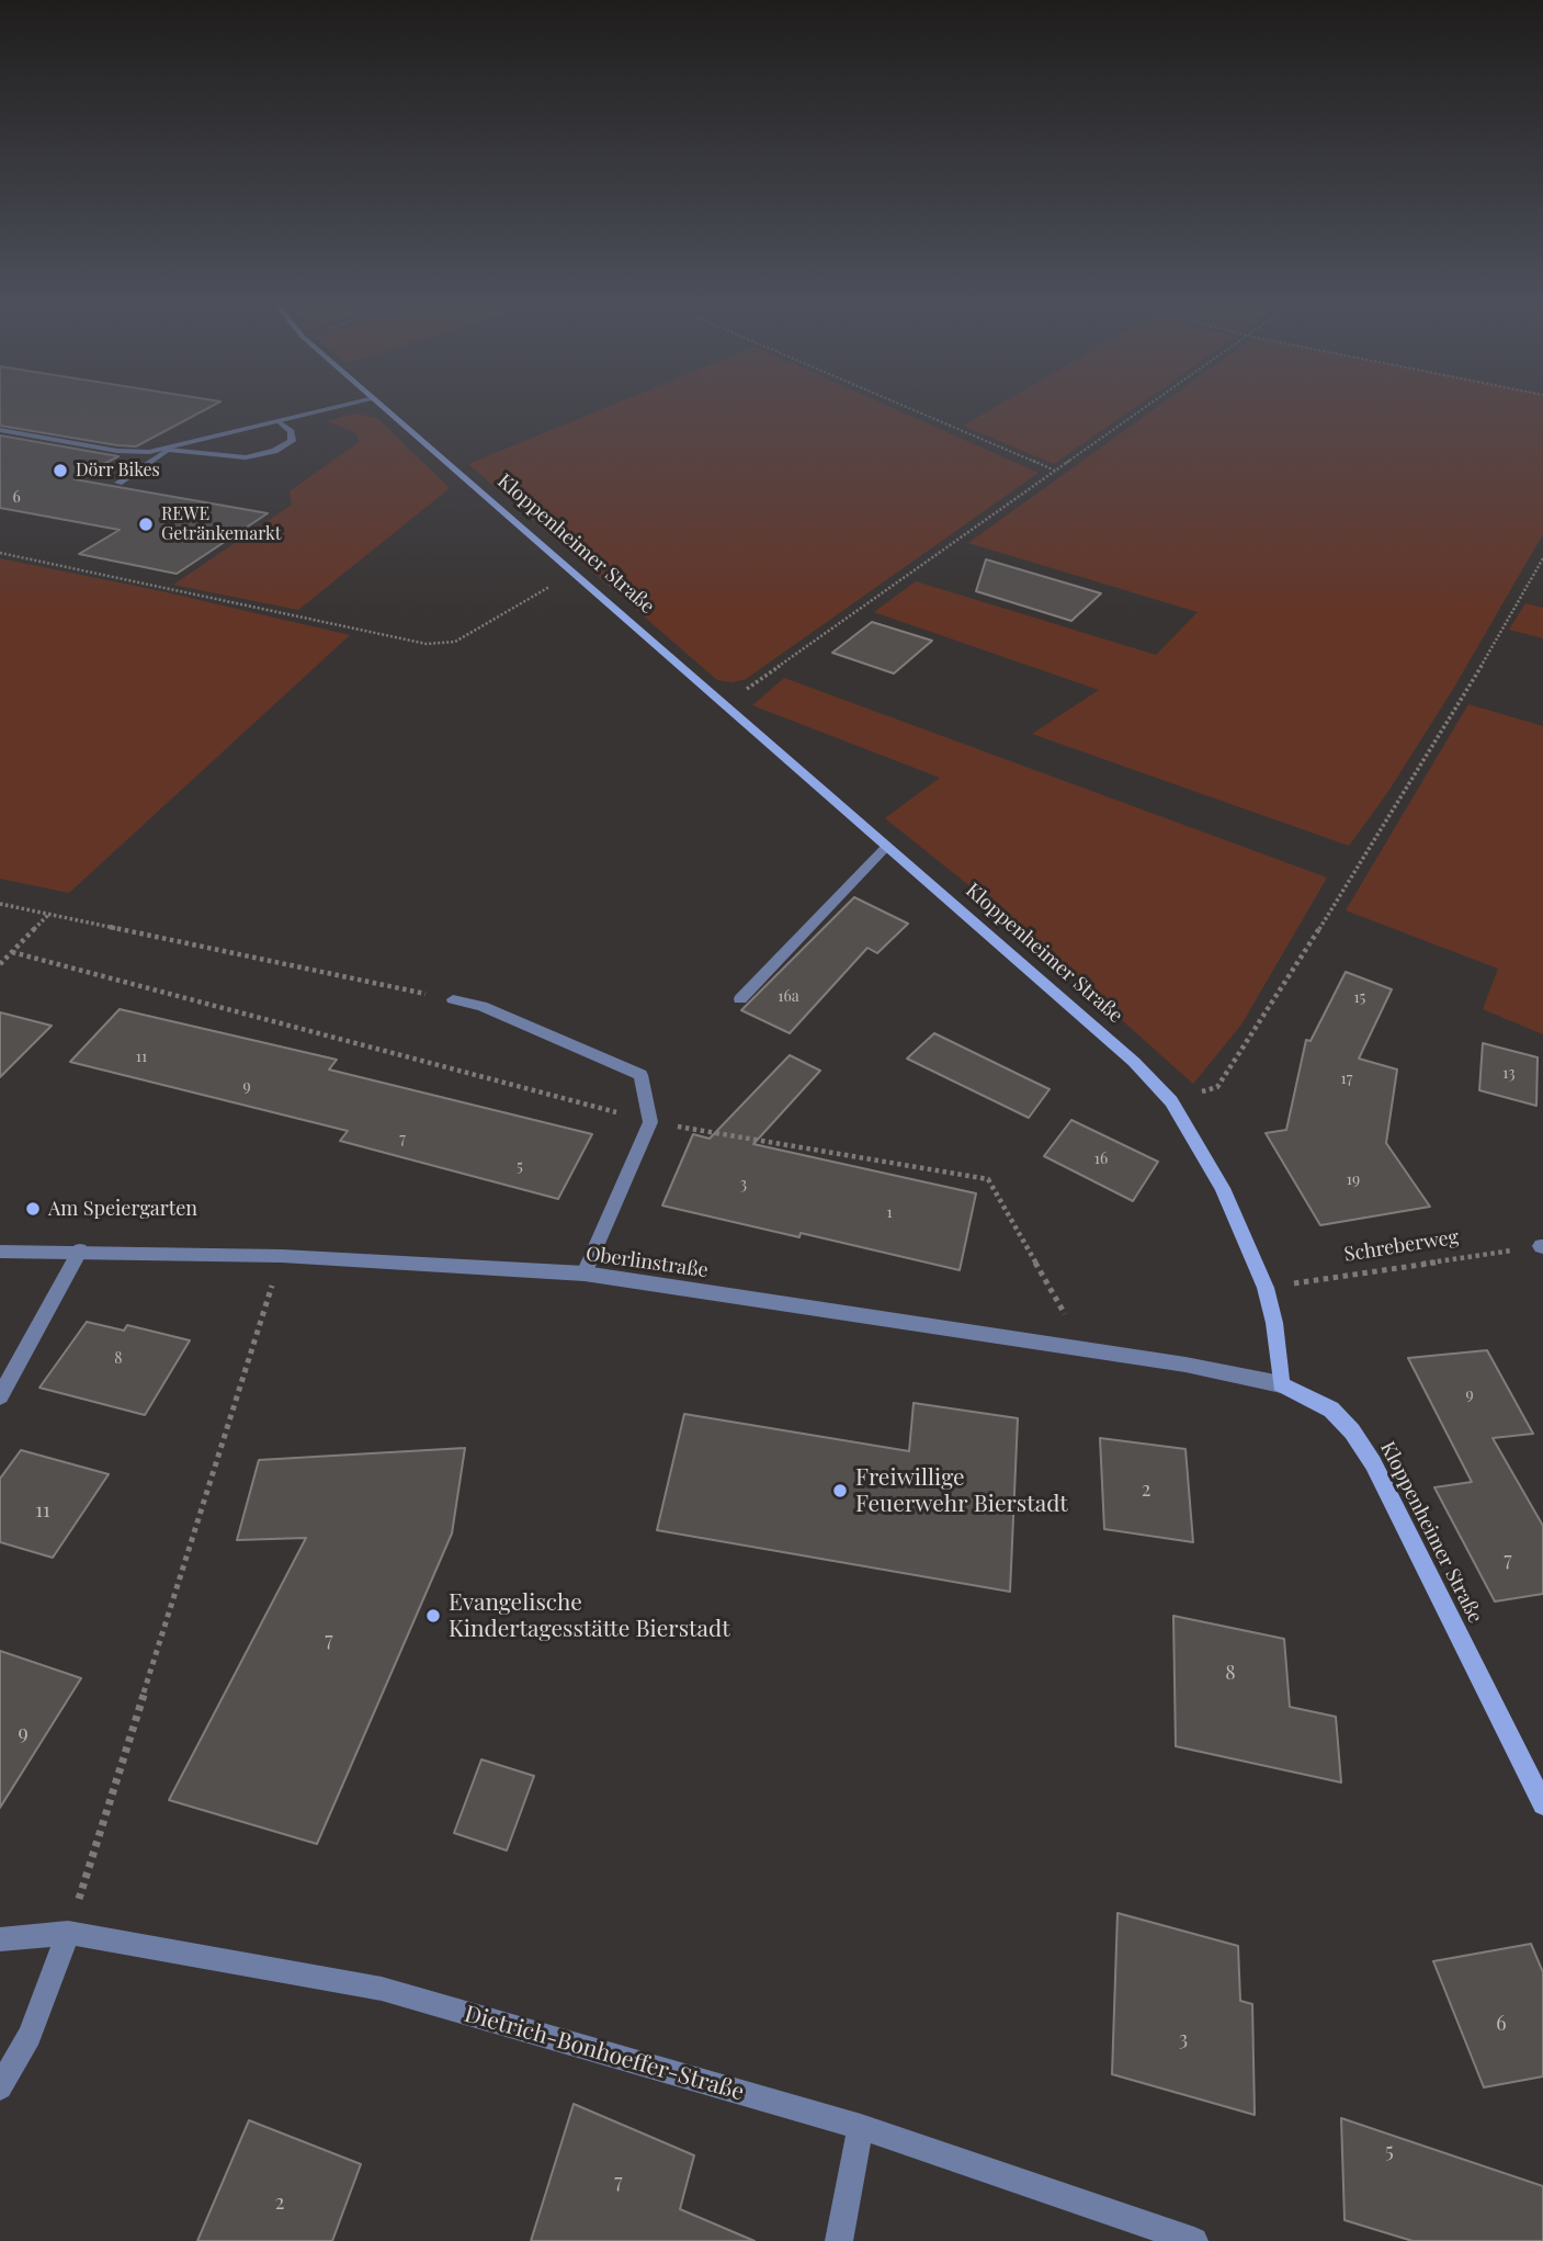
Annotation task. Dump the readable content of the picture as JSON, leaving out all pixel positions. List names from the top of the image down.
{
  "streets": {
    "street": ["Kloppenheimer Straße", "Oberlinstraße", "Dietrich-Bonhoeffer-Straße"],
    "path": ["Schreberweg"]
  },
  "crossings": [
    ["Kloppenheimer Straße", "Schreberweg"],
    ["Kloppenheimer Straße", "Oberlinstraße"]
  ],
  "places": [
    "Dörr Bikes",
    "REWE Getränkemarkt",
    "Am Speiergarten",
    "Freiwillige Feuerwehr Bierstadt",
    "Evangelische Kindertagesstätte Bierstadt"
  ],
  "house_numbers": [
    "6",
    "16a",
    "15",
    "11",
    "13",
    "17",
    "9",
    "7",
    "16",
    "5",
    "19",
    "3",
    "1",
    "8",
    "9",
    "2",
    "11",
    "7",
    "7",
    "8",
    "9",
    "6",
    "3",
    "5",
    "7",
    "2"
  ]
}
